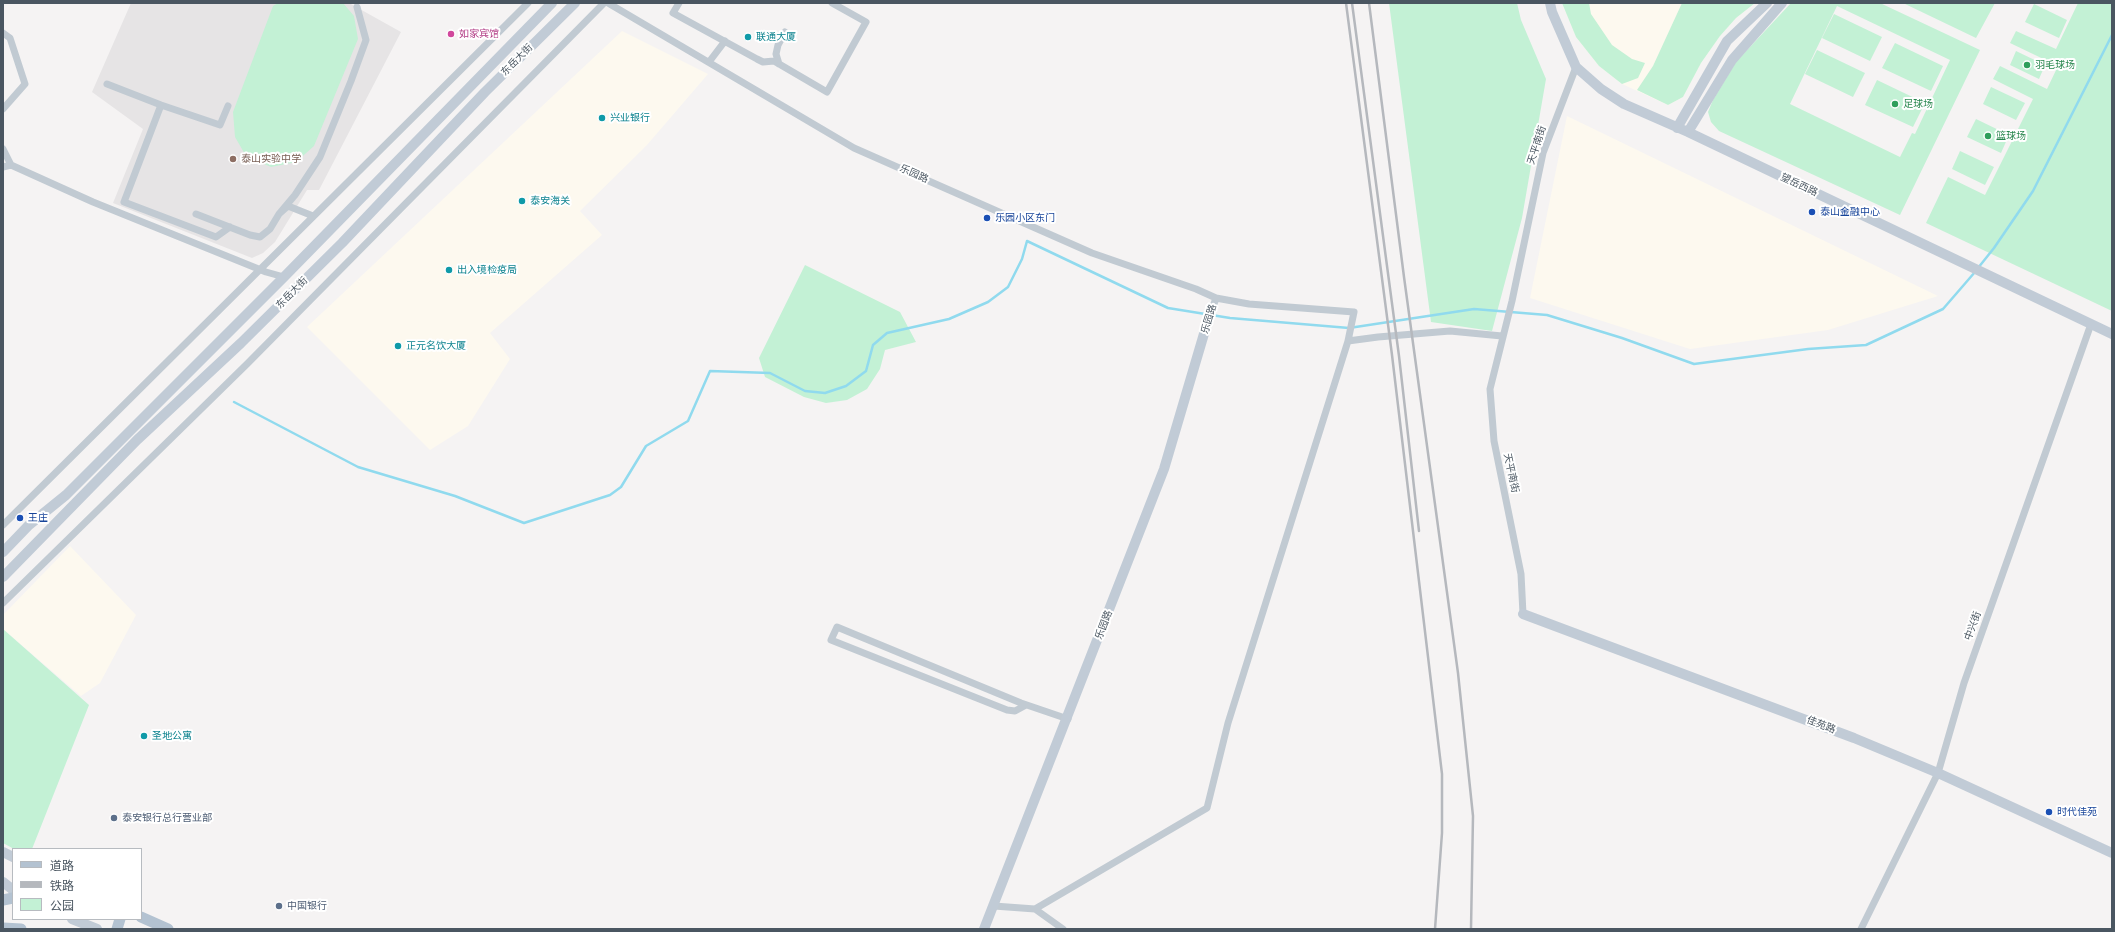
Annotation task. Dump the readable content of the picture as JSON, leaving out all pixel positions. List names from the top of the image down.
{
  "streets": {
    "main road": [
      "东岳大街",
      "乐园路",
      "望岳西路",
      "佳苑路"
    ],
    "street": ["天平南街", "中兴街"]
  },
  "crossings": [
    ["天平南街", "望岳西路"],
    ["天平南街", "佳苑路"],
    ["望岳西路", "中兴街"],
    ["中兴街", "佳苑路"]
  ],
  "places": [
    "如家宾馆",
    "联通大厦",
    "羽毛球场",
    "足球场",
    "兴业银行",
    "篮球场",
    "泰山实验中学",
    "泰安海关",
    "泰山金融中心",
    "乐园小区东门",
    "出入境检疫局",
    "正元名饮大厦",
    "王庄",
    "圣地公寓",
    "时代佳苑",
    "泰安银行总行营业部",
    "中国银行"
  ],
  "legend": ["道路", "铁路", "公园"]
}
